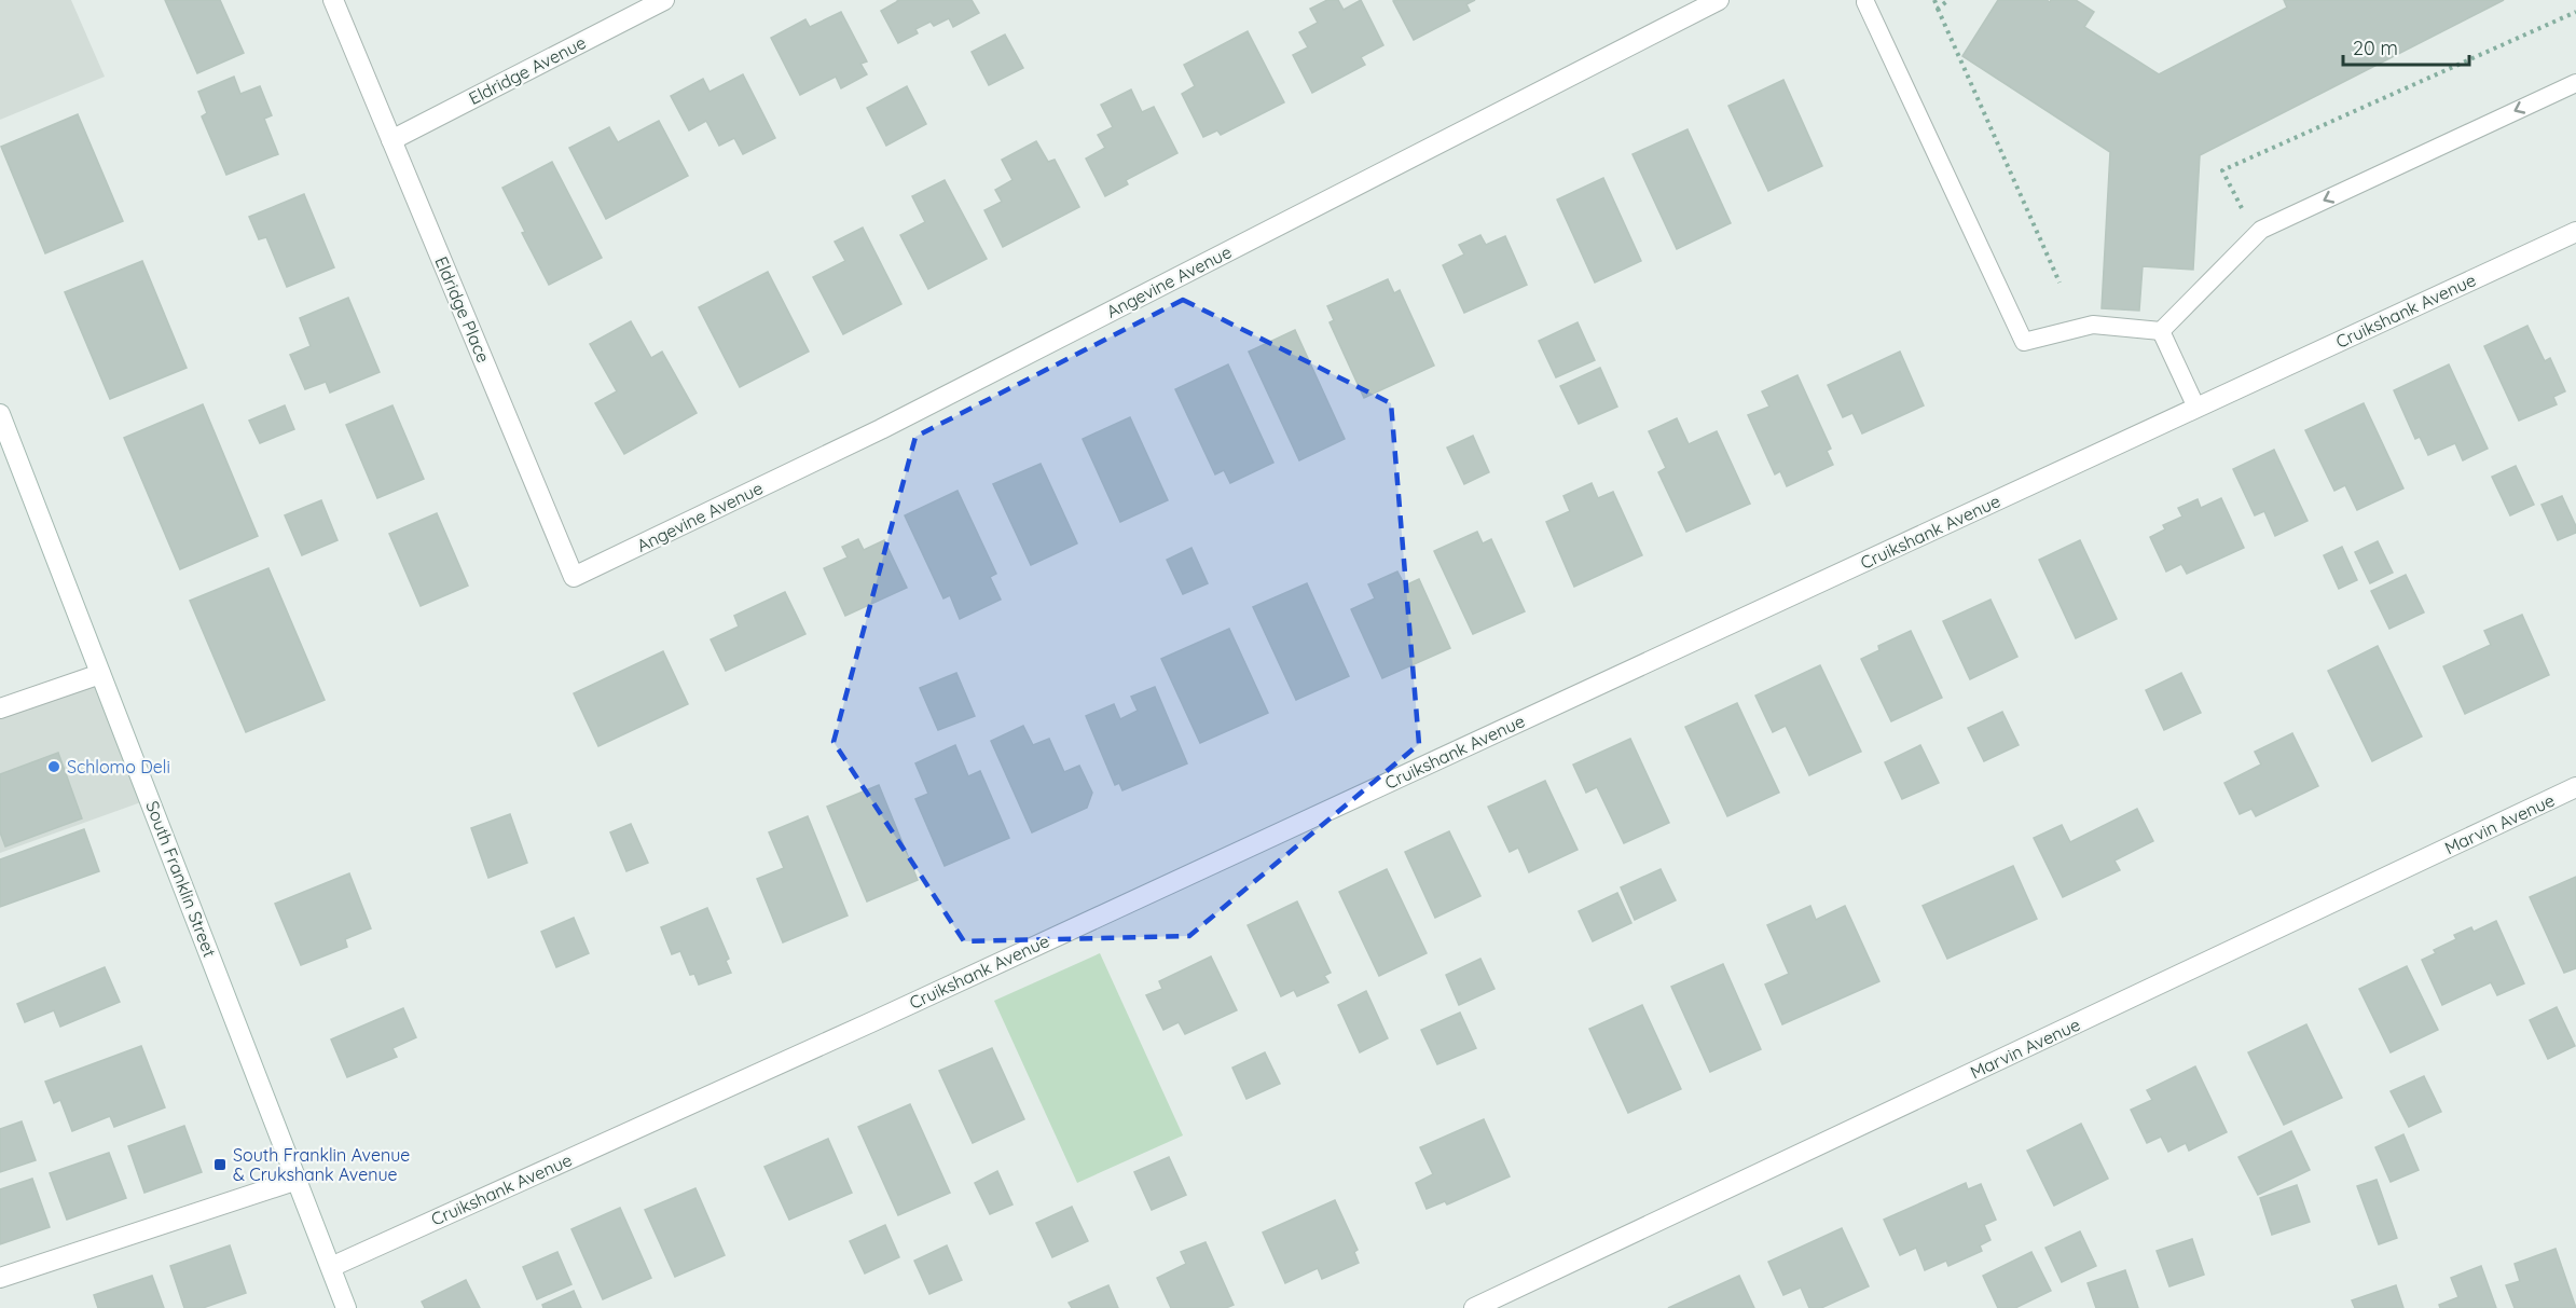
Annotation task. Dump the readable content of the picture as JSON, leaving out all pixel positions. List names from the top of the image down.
{
  "streets": {
    "street": [
      "Eldridge Avenue",
      "Angevine Avenue",
      "Eldridge Place",
      "Cruikshank Avenue",
      "Marvin Avenue",
      "South Franklin Street"
    ]
  },
  "crossings": [
    ["Eldridge Avenue", "Eldridge Place"],
    ["Angevine Avenue", "Eldridge Place"],
    ["Cruikshank Avenue", "South Franklin Street"]
  ],
  "places": {
    "other": ["Schlomo Deli"],
    "transit": ["South Franklin Avenue & Crukshank Avenue"]
  },
  "scale_bar": "20 m"
}
